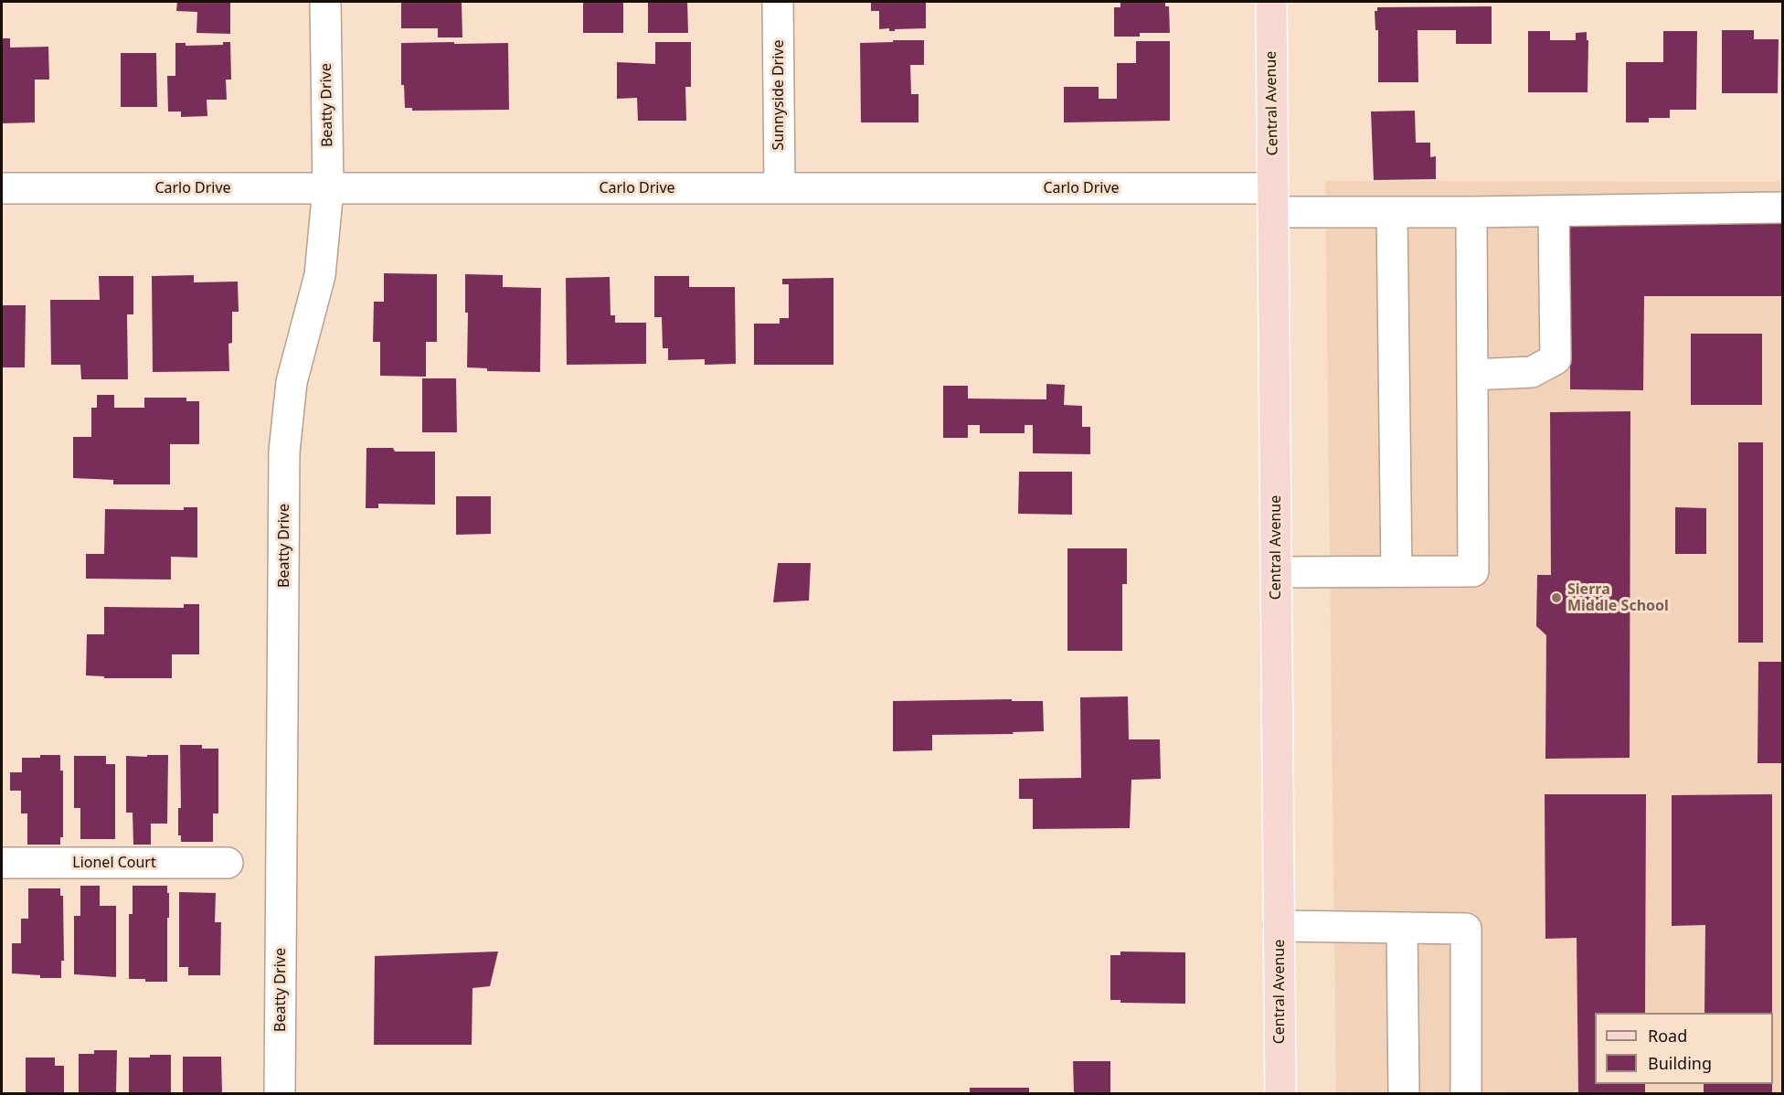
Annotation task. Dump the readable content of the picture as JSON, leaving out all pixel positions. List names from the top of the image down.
{
  "streets": {
    "main road": ["Central Avenue"],
    "street": [
      "Sunnyside Drive",
      "Beatty Drive",
      "Carlo Drive",
      "Lionel Court"
    ]
  },
  "crossings": [
    ["Sunnyside Drive", "Carlo Drive"],
    ["Central Avenue", "Carlo Drive"],
    ["Beatty Drive", "Carlo Drive"]
  ],
  "places": ["Sierra Middle School"],
  "legend": ["Road", "Building"]
}
